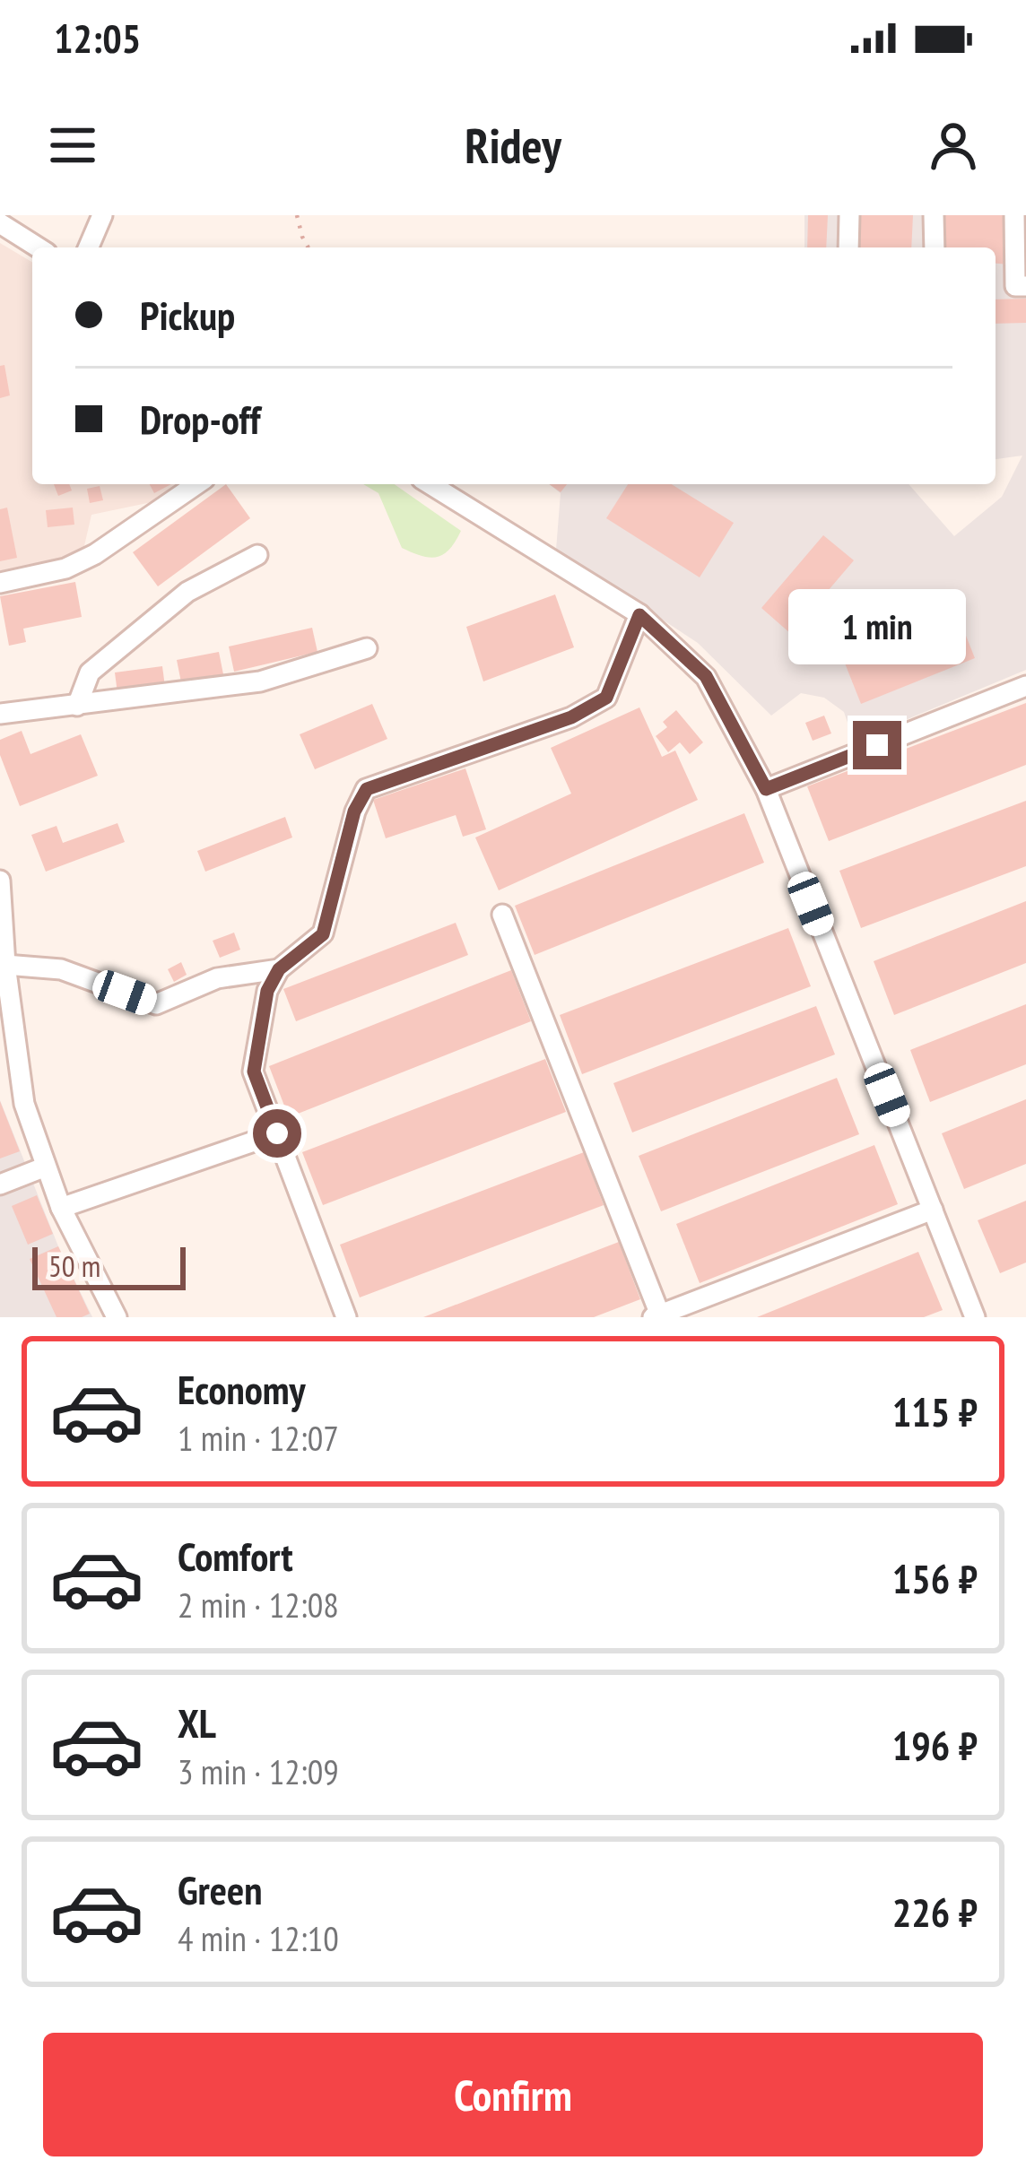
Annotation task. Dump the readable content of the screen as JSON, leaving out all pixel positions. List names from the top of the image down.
{
  "scale_bar": "50 m",
  "page": {
    "status": "12:05",
    "header": "Ridey",
    "banner": ["Pickup", "Drop-off"],
    "bubble": "1 min",
    "scale": "50 m",
    "list": [
      {
        "name": "Economy",
        "note": "1 min · 12:07",
        "value": "115 ₽"
      },
      {
        "name": "Comfort",
        "note": "2 min · 12:08",
        "value": "156 ₽"
      },
      {
        "name": "XL",
        "note": "3 min · 12:09",
        "value": "196 ₽"
      },
      {
        "name": "Green",
        "note": "4 min · 12:10",
        "value": "226 ₽"
      }
    ],
    "buttons": "Confirm"
  }
}
